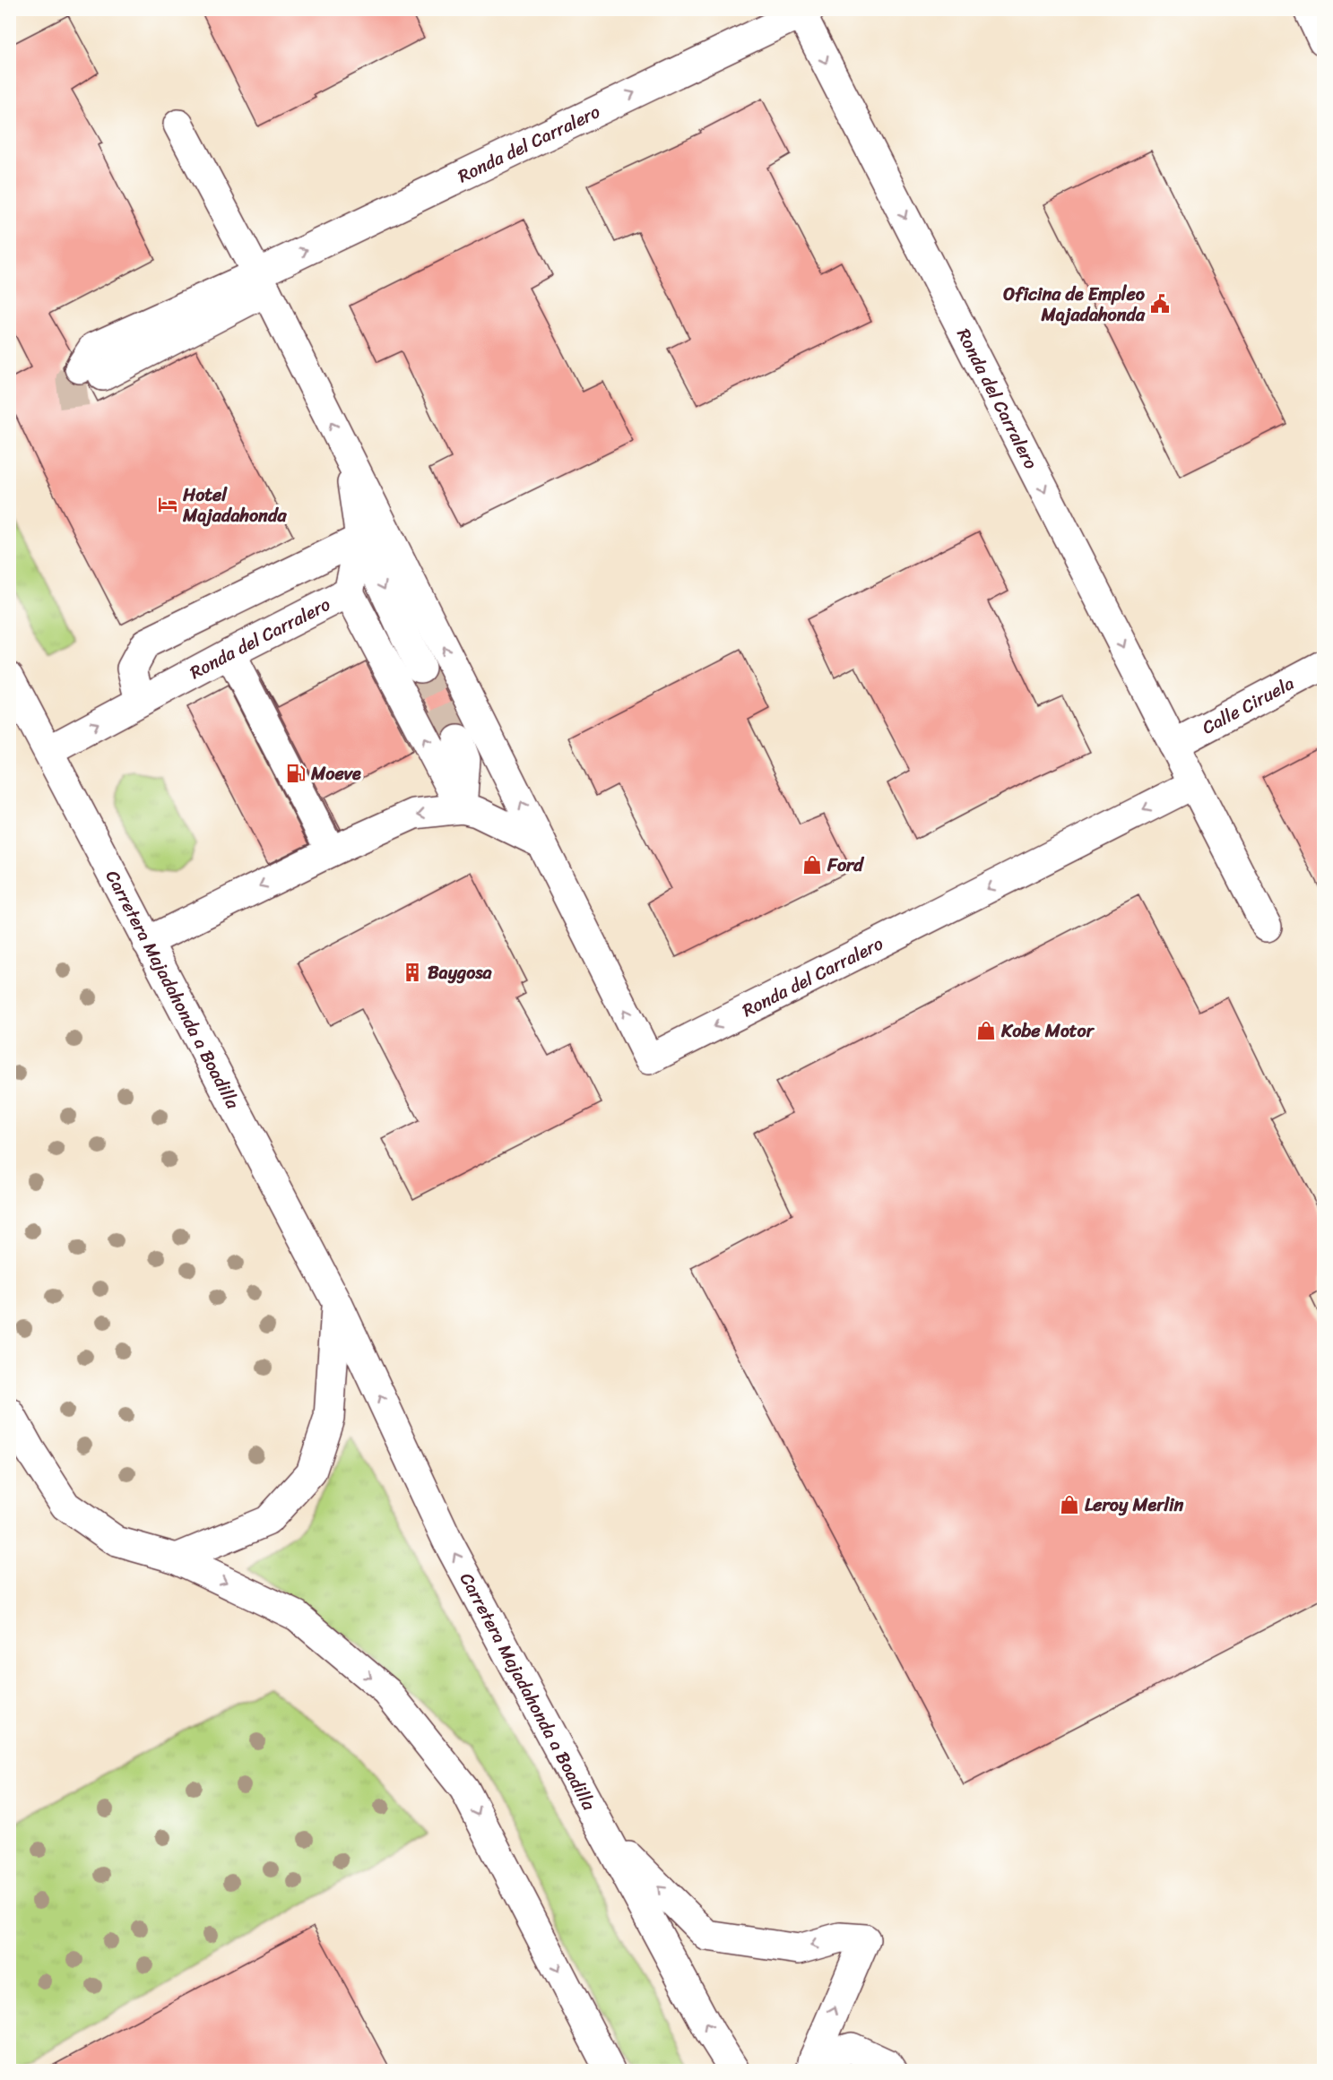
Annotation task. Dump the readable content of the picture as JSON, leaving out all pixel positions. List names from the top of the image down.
{
  "streets": {
    "street": ["Ronda del Carralero", "Calle Ciruela", "Carretera Majadahonda a Boadilla"]
  },
  "crossings": [
    ["Ronda del Carralero", "Calle Ciruela"],
    ["Ronda del Carralero", "Carretera Majadahonda a Boadilla"]
  ],
  "places": {
    "public building": ["Oficina de Empleo Majadahonda"],
    "hotel": ["Hotel Majadahonda"],
    "fuel station": ["Moeve"],
    "shop": ["Ford", "Kobe Motor", "Leroy Merlin"],
    "building": ["Baygosa"]
  }
}
